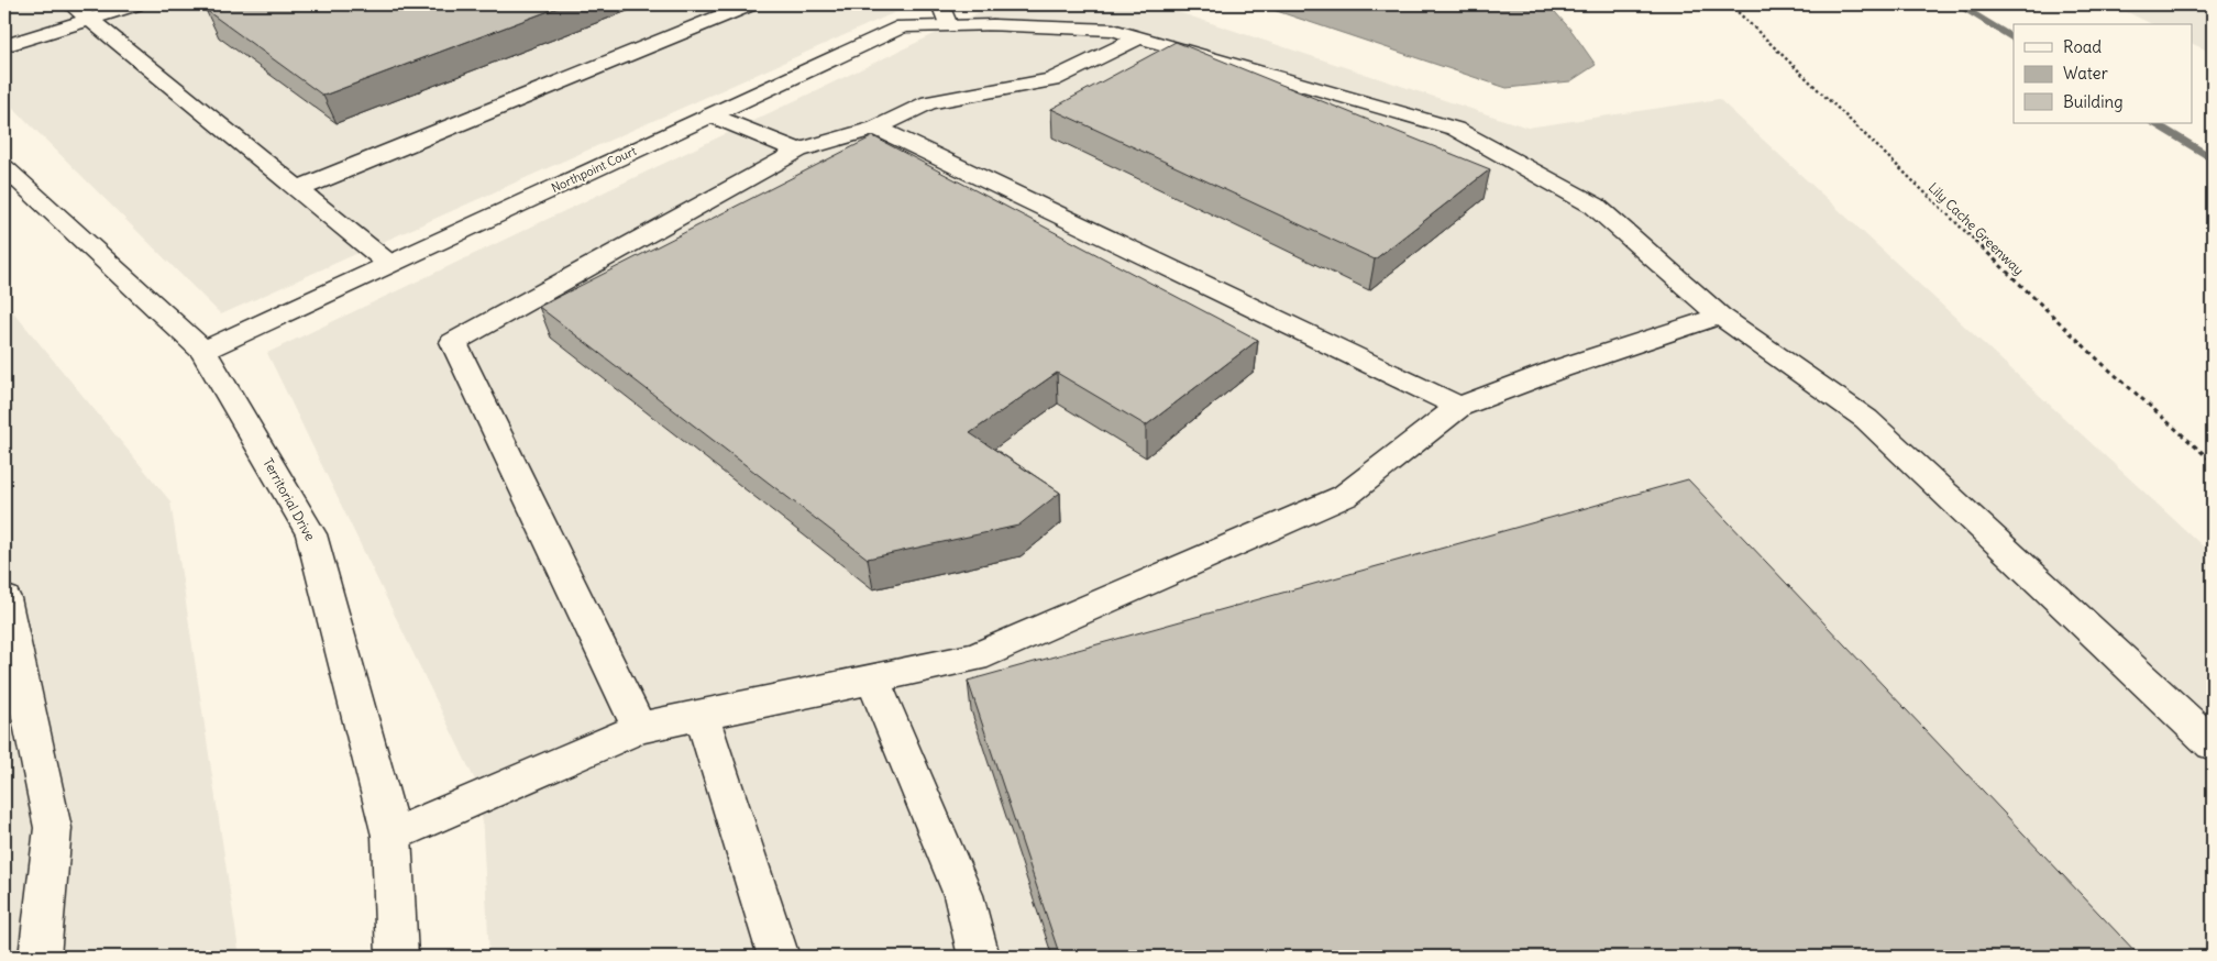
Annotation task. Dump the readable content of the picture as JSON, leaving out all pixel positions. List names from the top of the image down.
{
  "streets": {
    "street": ["Northpoint Court", "Territorial Drive"],
    "path": ["Lily Cache Greenway"]
  },
  "crossings": [
    ["Northpoint Court", "Territorial Drive"]
  ],
  "legend": ["Road", "Water", "Building"]
}
